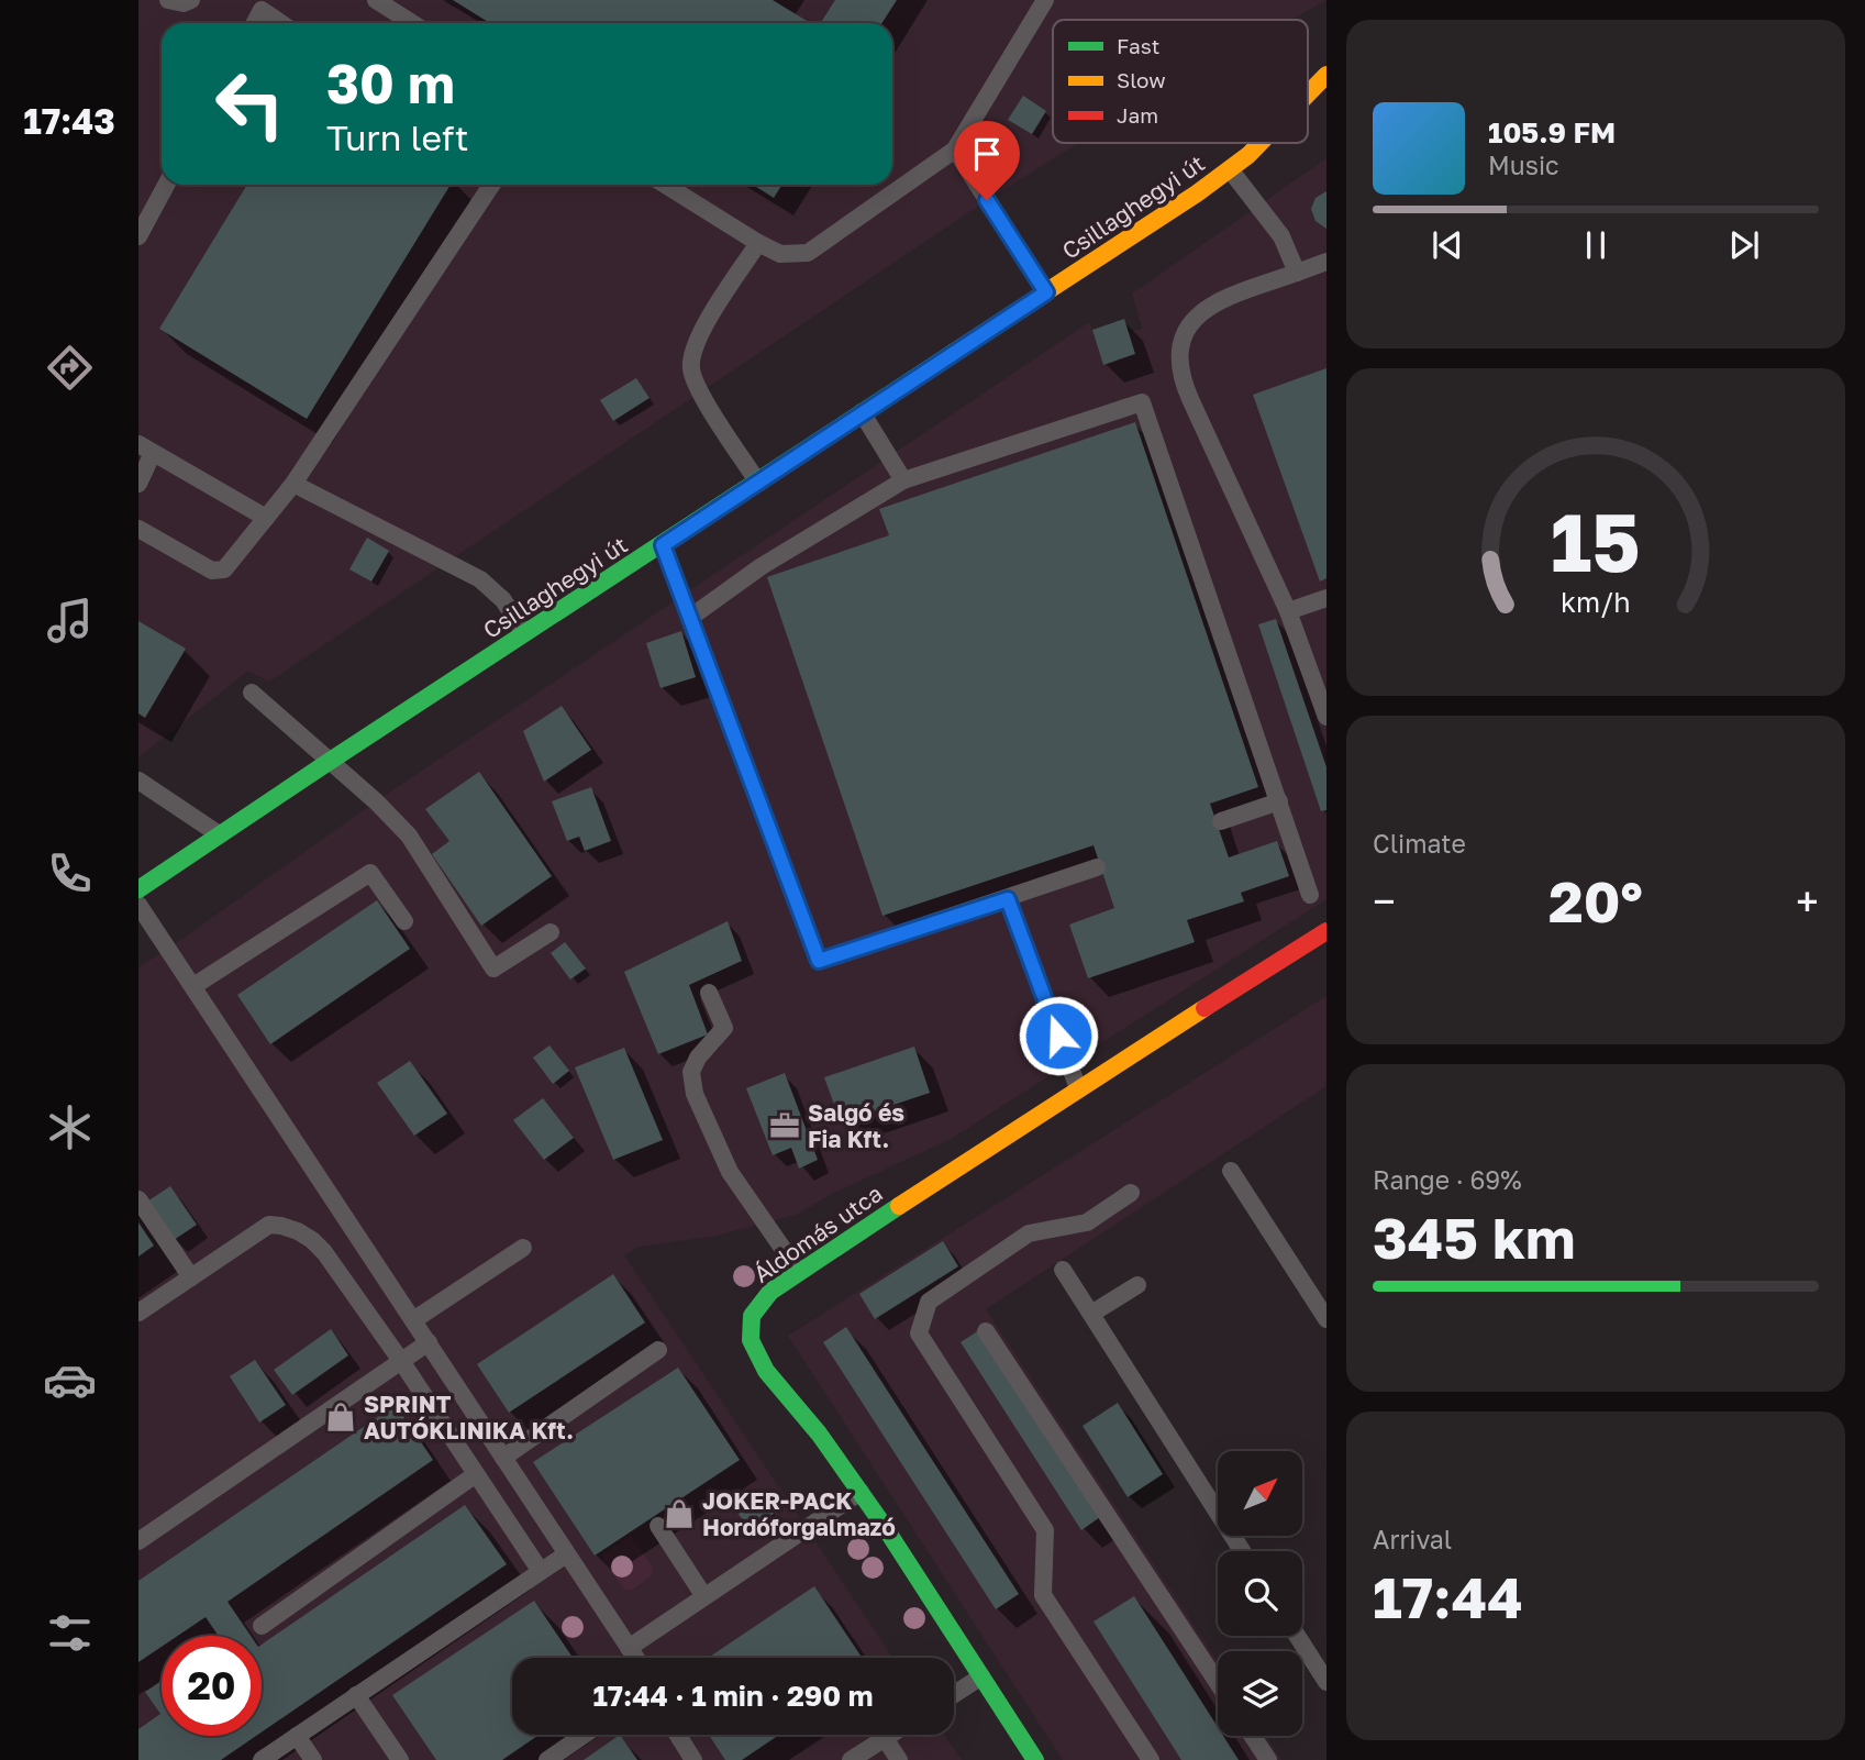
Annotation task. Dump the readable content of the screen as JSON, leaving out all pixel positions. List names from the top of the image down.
{
  "streets": {
    "street": ["Csillaghegyi út", "Áldomás utca"]
  },
  "places": {
    "office": ["Salgó és Fia Kft."],
    "shop": ["SPRINT AUTÓKLINIKA Kft.", "JOKER-PACK Hordóforgalmazó"]
  },
  "legend": ["Fast", "Slow", "Jam"],
  "north": "top right",
  "page": {
    "tabs": "17:43",
    "turn": ["30 m", "Turn left"],
    "song": ["105.9 FM", "Music"],
    "tile": [
      "Climate",
      ["Range · 69%", "345 km"],
      ["Arrival", "17:44"]
    ],
    "heat": ["−", "20°", "+"],
    "limit": "20",
    "trip": "17:44 · 1 min · 290 m",
    "gauge": ["15", "km/h"]
  }
}
